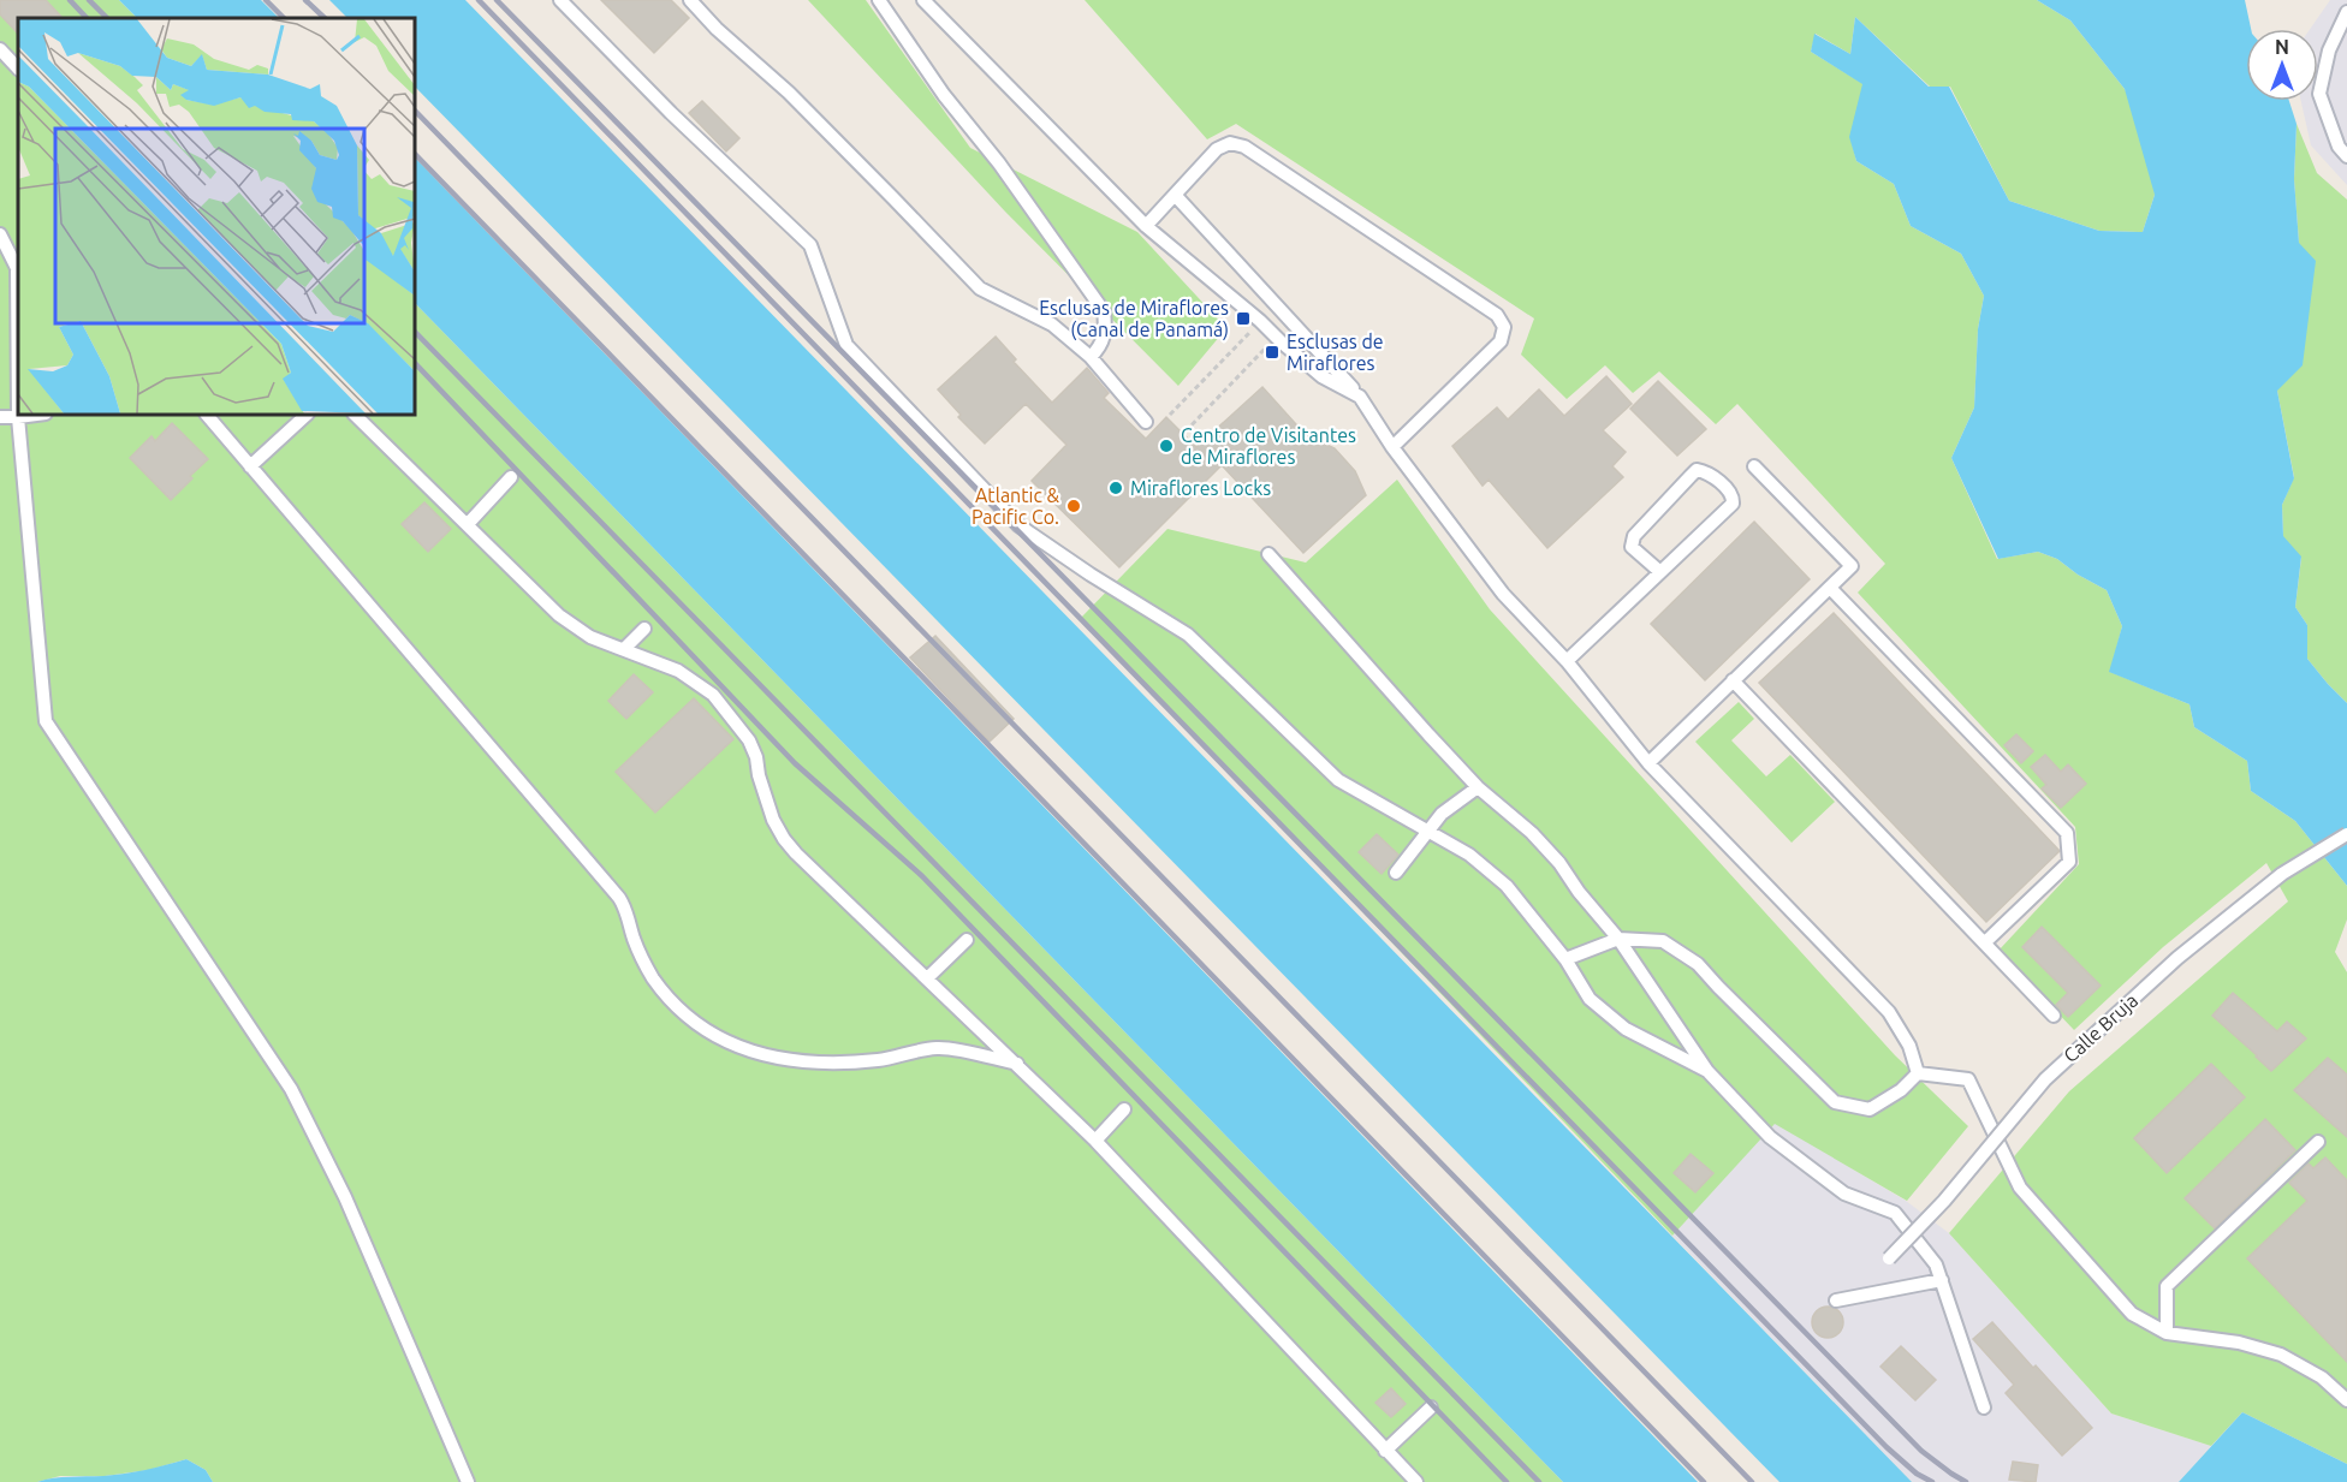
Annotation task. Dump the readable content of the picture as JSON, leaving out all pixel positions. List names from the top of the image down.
{
  "streets": {
    "lane": ["Calle Bruja"]
  },
  "places": {
    "transit": ["Esclusas de Miraflores (Canal de Panamá)", "Esclusas de Miraflores"],
    "other": ["Centro de Visitantes de Miraflores", "Miraflores Locks", "Atlantic & Pacific Co."]
  },
  "north": "top"
}
